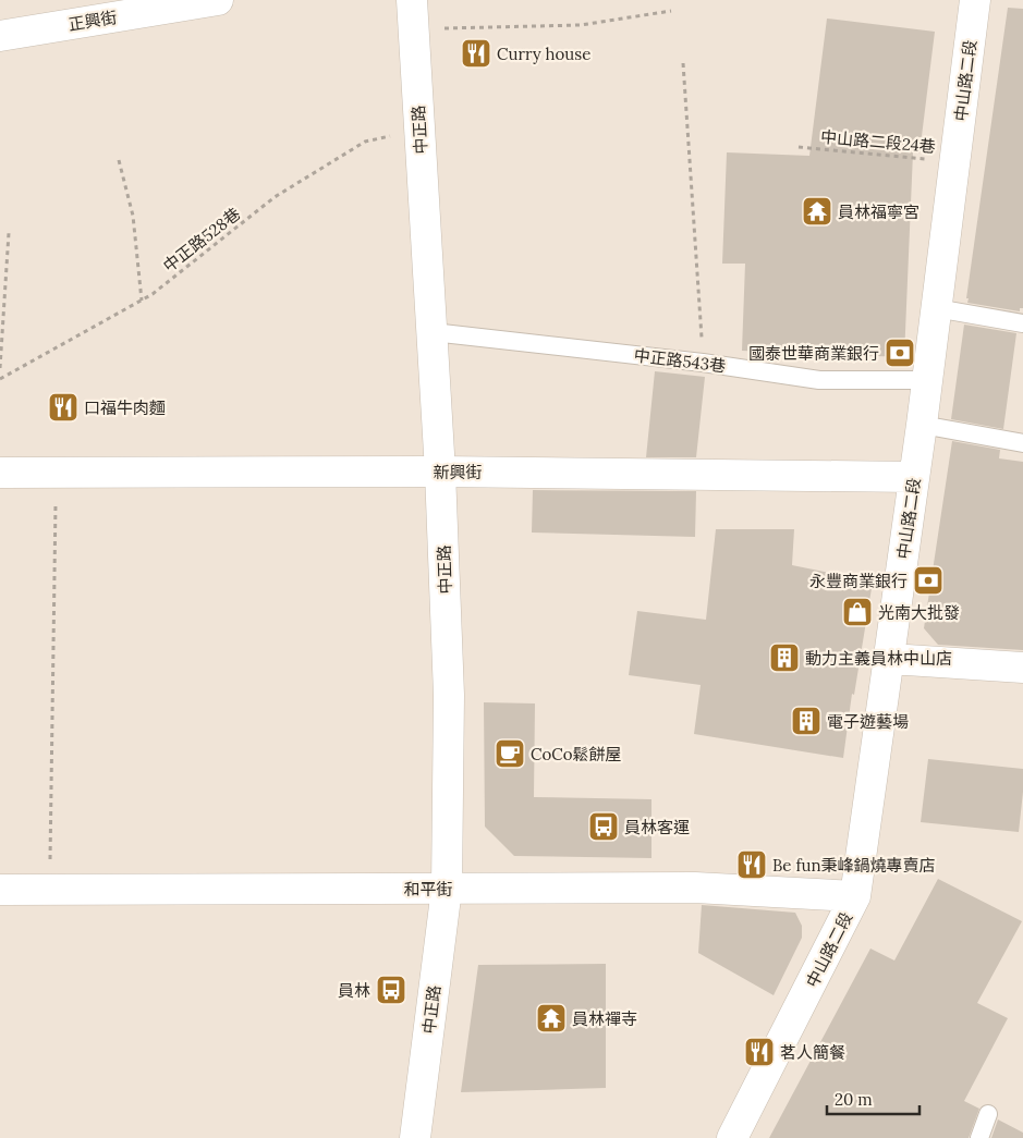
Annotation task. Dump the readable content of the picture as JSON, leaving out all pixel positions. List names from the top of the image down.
{
  "streets": {
    "street": [
      "正興街",
      "中山路二段",
      "中正路",
      "新興街",
      "和平街"
    ],
    "lane": ["中正路543巷"],
    "path": ["中山路二段24巷", "中正路528巷"]
  },
  "crossings": [
    ["中山路二段", "中山路二段24巷"],
    ["中山路二段", "中正路543巷"],
    ["中山路二段", "新興街"],
    ["中山路二段", "和平街"],
    ["中正路", "中正路528巷"],
    ["中正路", "中正路543巷"],
    ["中正路", "新興街"],
    ["中正路", "和平街"]
  ],
  "places": {
    "restaurant": [
      "Curry house",
      "口福牛肉麵",
      "Be fun秉峰鍋燒專賣店",
      "茗人簡餐"
    ],
    "temple": ["員林福寧宮", "員林禪寺"],
    "bank": ["國泰世華商業銀行", "永豐商業銀行"],
    "shop": ["光南大批發"],
    "building": ["動力主義員林中山店", "電子遊藝場"],
    "cafe": ["CoCo鬆餅屋"],
    "bus stop": ["員林客運", "員林"]
  },
  "scale_bar": "20 m"
}
